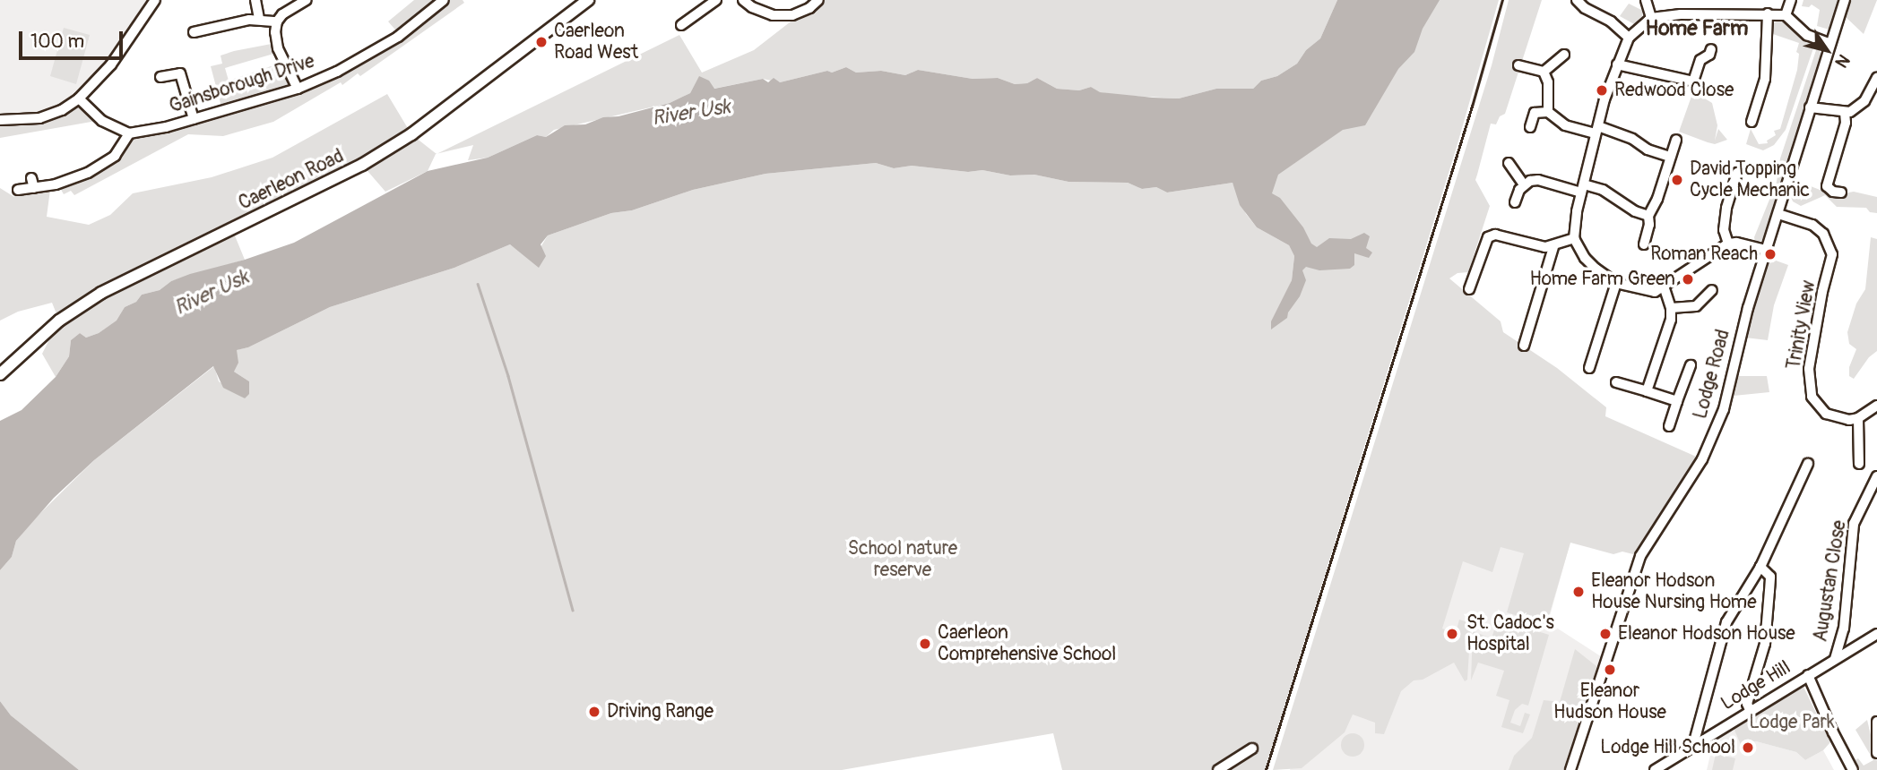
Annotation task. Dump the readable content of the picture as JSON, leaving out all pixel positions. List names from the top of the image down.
{
  "streets": {
    "main road": ["Caerleon Road"],
    "street": [
      "Gainsborough Drive",
      "Trinity View",
      "Lodge Road",
      "Augustan Close",
      "Lodge Hill"
    ]
  },
  "crossings": [
    ["Trinity View", "Lodge Road"],
    ["Augustan Close", "Lodge Hill"]
  ],
  "districts": ["Home Farm"],
  "water": ["River Usk"],
  "parks": ["School nature reserve", "Lodge Park"],
  "places": [
    "Caerleon Road West",
    "Redwood Close",
    "David Topping Cycle Mechanic",
    "Roman Reach",
    "Home Farm Green",
    "Eleanor Hodson House Nursing Home",
    "St. Cadoc's Hospital",
    "Eleanor Hodson House",
    "Caerleon Comprehensive School",
    "Eleanor Hudson House",
    "Driving Range",
    "Lodge Hill School"
  ],
  "scale_bar": "100 m",
  "north": "bottom right"
}
